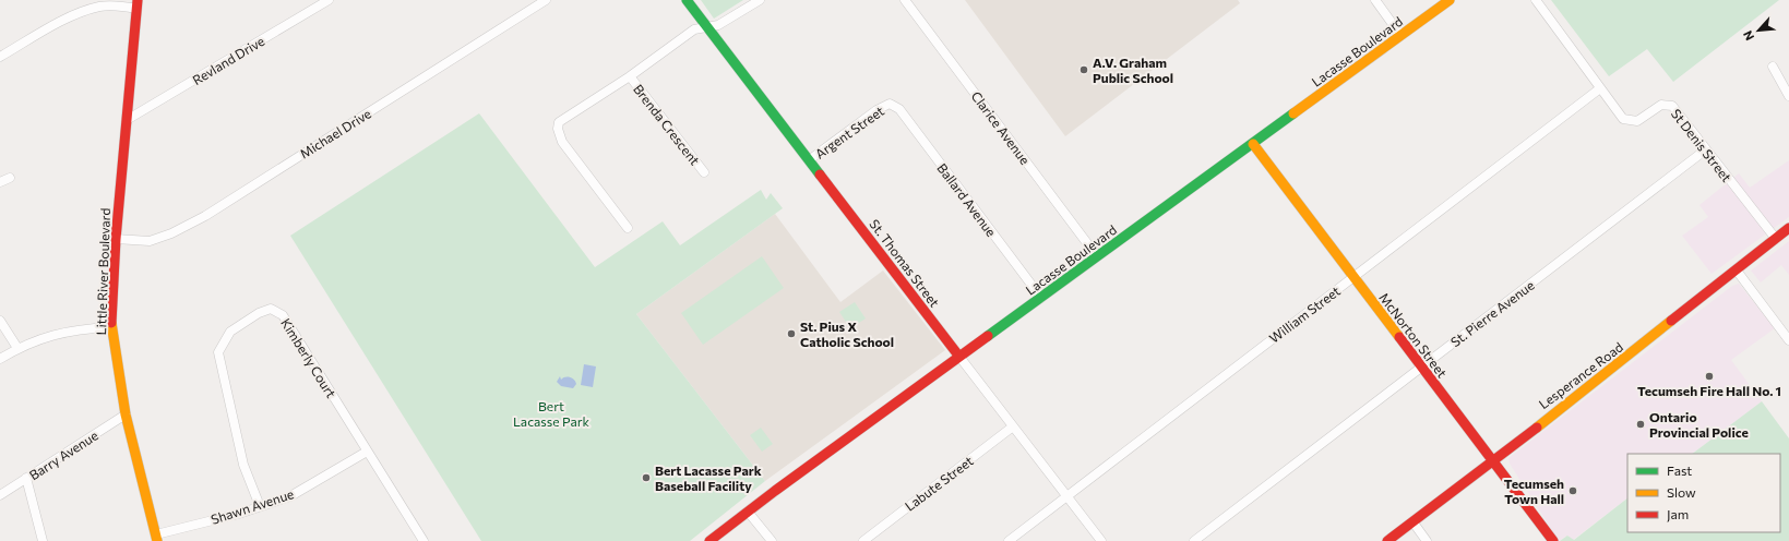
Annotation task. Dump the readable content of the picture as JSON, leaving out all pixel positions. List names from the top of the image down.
{
  "streets": {
    "street": [
      "Lacasse Boulevard",
      "Revland Drive",
      "Brenda Crescent",
      "Clarice Avenue",
      "Argent Street",
      "Michael Drive",
      "St Denis Street",
      "Ballard Avenue",
      "St. Thomas Street",
      "Little River Boulevard",
      "St. Pierre Avenue",
      "William Street",
      "McNorton Street",
      "Kimberly Court",
      "Lesperance Road",
      "Barry Avenue",
      "Labute Street",
      "Shawn Avenue"
    ]
  },
  "crossings": [
    ["Lacasse Boulevard", "Clarice Avenue"],
    ["Lacasse Boulevard", "Ballard Avenue"],
    ["Lacasse Boulevard", "St. Thomas Street"],
    ["Lacasse Boulevard", "McNorton Street"],
    ["Revland Drive", "Little River Boulevard"],
    ["Brenda Crescent", "St. Thomas Street"],
    ["Argent Street", "Ballard Avenue"],
    ["Argent Street", "St. Thomas Street"],
    ["Michael Drive", "Little River Boulevard"],
    ["St Denis Street", "St. Pierre Avenue"],
    ["St Denis Street", "William Street"],
    ["St Denis Street", "Lesperance Road"],
    ["St. Thomas Street", "William Street"],
    ["St. Thomas Street", "Labute Street"],
    ["Little River Boulevard", "Barry Avenue"],
    ["Little River Boulevard", "Shawn Avenue"],
    ["St. Pierre Avenue", "McNorton Street"],
    ["William Street", "McNorton Street"],
    ["McNorton Street", "Lesperance Road"],
    ["Kimberly Court", "Shawn Avenue"]
  ],
  "parks": ["Bert Lacasse Park"],
  "places": [
    "A.V. Graham Public School",
    "St. Pius X Catholic School",
    "Tecumseh Fire Hall No. 1",
    "Ontario Provincial Police",
    "Bert Lacasse Park Baseball Facility",
    "Tecumseh Town Hall"
  ],
  "legend": ["Fast", "Slow", "Jam"],
  "north": "bottom left"
}
